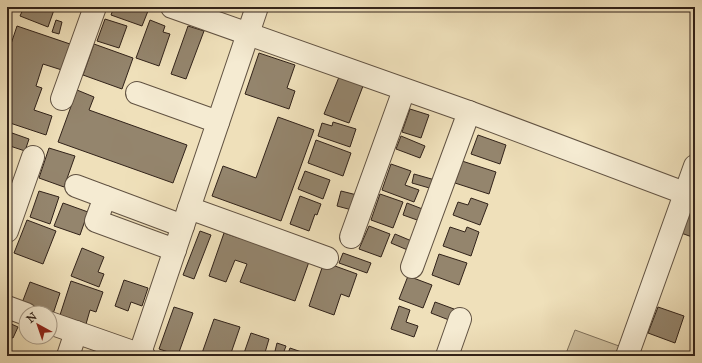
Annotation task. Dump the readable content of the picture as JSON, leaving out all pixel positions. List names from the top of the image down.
{
  "north": "top left"
}
